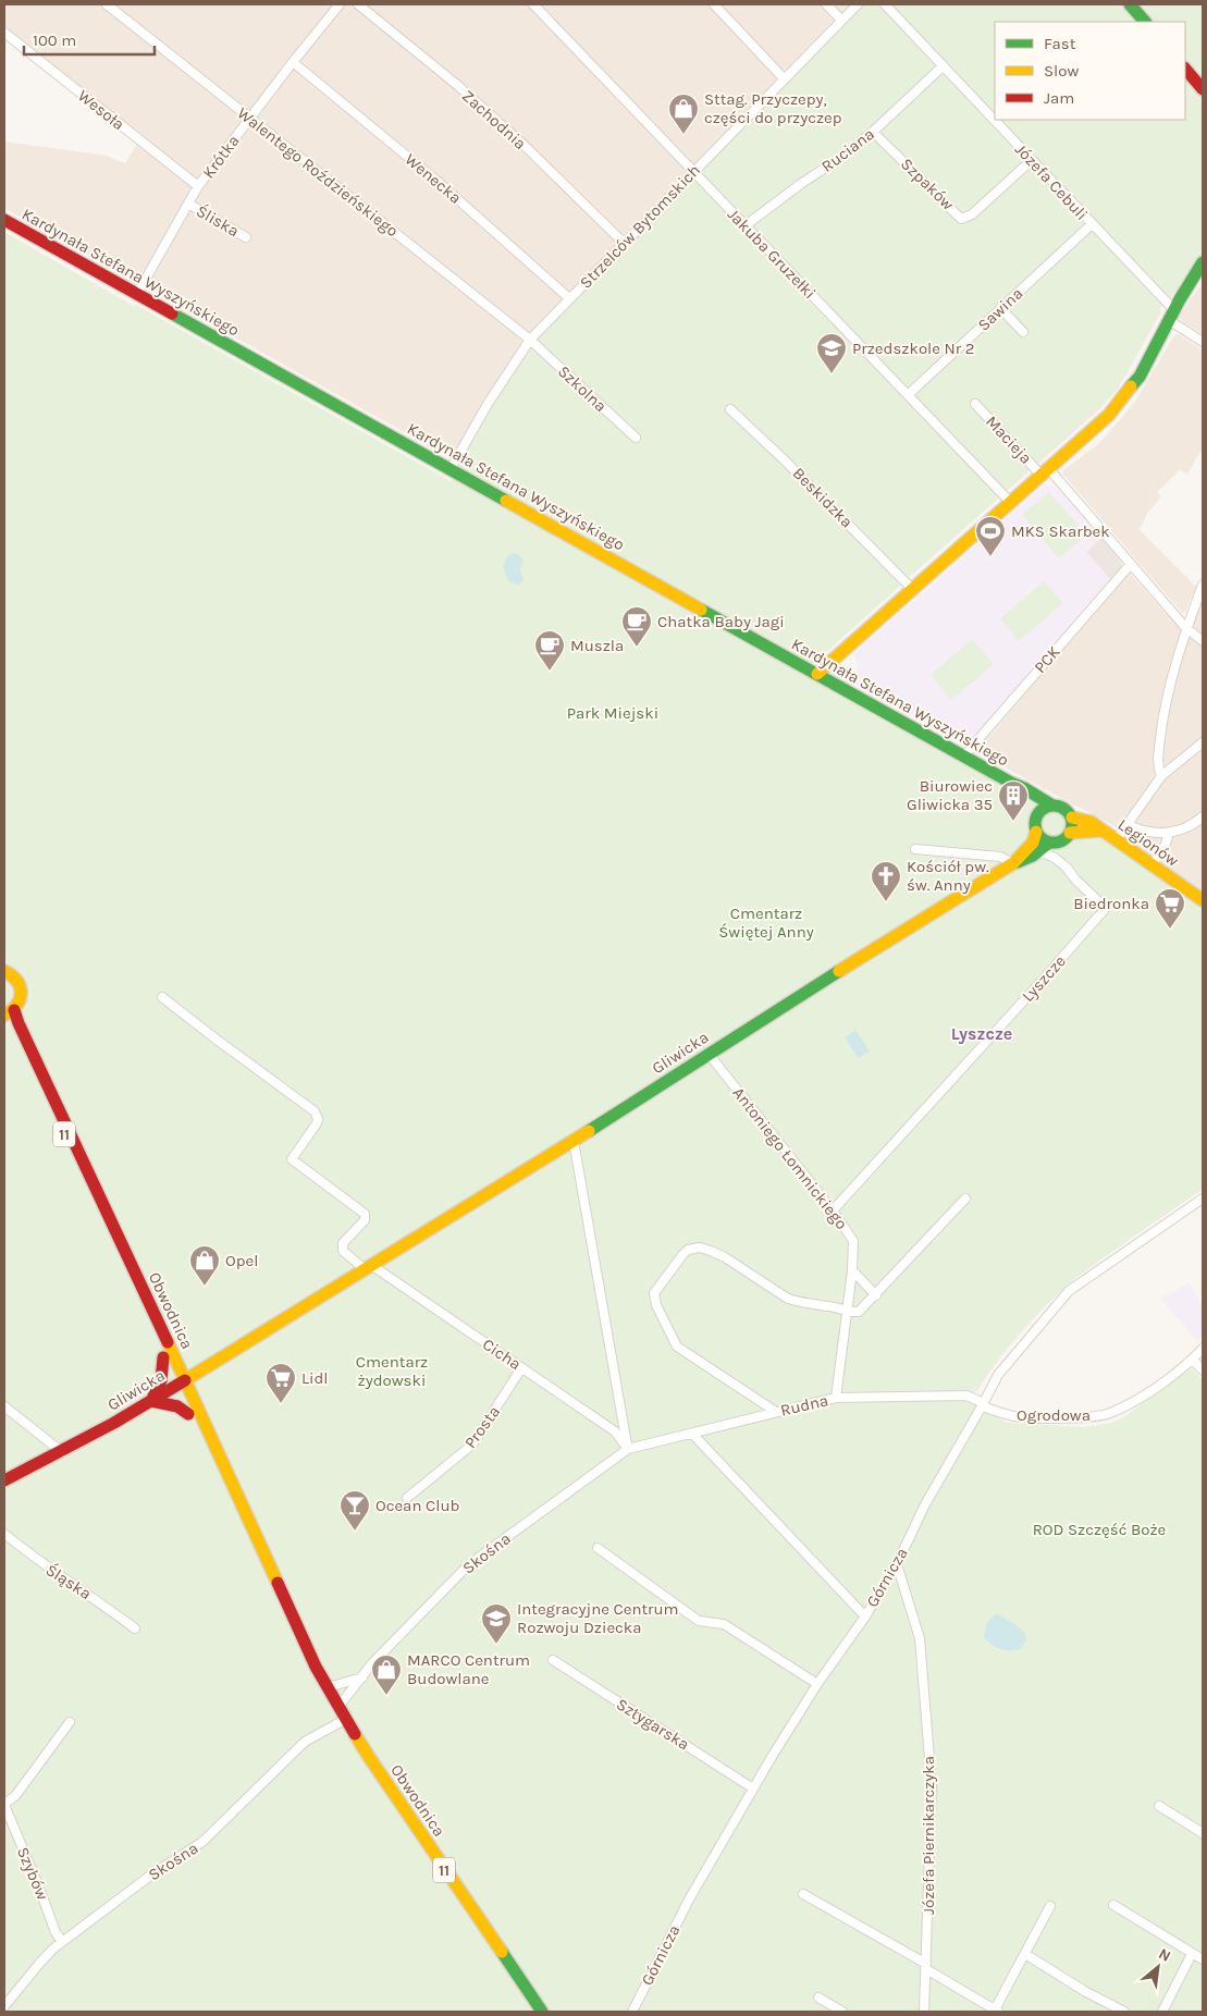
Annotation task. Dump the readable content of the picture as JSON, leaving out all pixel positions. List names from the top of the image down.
{
  "streets": {
    "main road": [
      "Kardynała Stefana Wyszyńskiego",
      "Legionów",
      "Gliwicka",
      "11",
      "Obwodnica"
    ],
    "street": [
      "Wesoła",
      "Zachodnia",
      "Ruciana",
      "Krótka",
      "Walentego Roździeńskiego",
      "Wenecka",
      "Józefa Cebuli",
      "Szpaków",
      "Śliska",
      "Strzelców Bytomskich",
      "Jakuba Gruzełki",
      "Sawina",
      "Szkolna",
      "Macieja",
      "Beskidzka",
      "PCK",
      "Lyszcze",
      "Antoniego Łomnickiego",
      "Cicha",
      "Rudna",
      "Ogrodowa",
      "Prosta",
      "Skośna",
      "Górnicza",
      "Śląska",
      "Sztygarska",
      "Józefa Piernikarczyka",
      "Szybów"
    ]
  },
  "crossings": [
    ["Wesoła", "Krótka"],
    ["Zachodnia", "Strzelców Bytomskich"],
    ["Ruciana", "Józefa Cebuli"],
    ["Ruciana", "Szpaków"],
    ["Ruciana", "Jakuba Gruzełki"],
    ["Krótka", "Walentego Roździeńskiego"],
    ["Krótka", "Wenecka"],
    ["Krótka", "Śliska"],
    ["Krótka", "Kardynała Stefana Wyszyńskiego"],
    ["Walentego Roździeńskiego", "Strzelców Bytomskich"],
    ["Walentego Roździeńskiego", "Szkolna"],
    ["Wenecka", "Strzelców Bytomskich"],
    ["Józefa Cebuli", "Szpaków"],
    ["Józefa Cebuli", "Sawina"],
    ["Strzelców Bytomskich", "Jakuba Gruzełki"],
    ["Strzelców Bytomskich", "Kardynała Stefana Wyszyńskiego"],
    ["Strzelców Bytomskich", "Szkolna"],
    ["Jakuba Gruzełki", "Sawina"],
    ["Kardynała Stefana Wyszyńskiego", "PCK"],
    ["Kardynała Stefana Wyszyńskiego", "Legionów"],
    ["Kardynała Stefana Wyszyńskiego", "Gliwicka"],
    ["Macieja", "PCK"],
    ["Legionów", "Gliwicka"],
    ["Lyszcze", "Gliwicka"],
    ["Lyszcze", "Antoniego Łomnickiego"],
    ["Gliwicka", "Antoniego Łomnickiego"],
    ["Gliwicka", "Obwodnica"],
    ["Gliwicka", "Cicha"],
    ["Antoniego Łomnickiego", "Rudna"],
    ["Obwodnica", "Skośna"],
    ["Cicha", "Rudna"],
    ["Cicha", "Prosta"],
    ["Cicha", "Skośna"],
    ["Rudna", "Ogrodowa"],
    ["Rudna", "Skośna"],
    ["Rudna", "Górnicza"],
    ["Ogrodowa", "Górnicza"],
    ["Skośna", "Szybów"],
    ["Górnicza", "Sztygarska"],
    ["Górnicza", "Józefa Piernikarczyka"]
  ],
  "districts": ["Lyszcze"],
  "parks": [
    "Park Miejski",
    "Cmentarz Świętej Anny",
    "Cmentarz żydowski",
    "ROD Szczęść Boże"
  ],
  "places": {
    "shop": ["Sttag. Przyczepy, części do przyczep", "Opel", "MARCO Centrum Budowlane"],
    "school or university": ["Przedszkole Nr 2", "Integracyjne Centrum Rozwoju Dziecka"],
    "sports": ["MKS Skarbek"],
    "cafe": ["Chatka Baby Jagi", "Muszla"],
    "building": ["Biurowiec Gliwicka 35"],
    "church": ["Kościół pw. św. Anny"],
    "supermarket": ["Biedronka", "Lidl"],
    "bar": ["Ocean Club"]
  },
  "legend": ["Fast", "Slow", "Jam"],
  "scale_bar": "100 m",
  "north": "top right"
}
